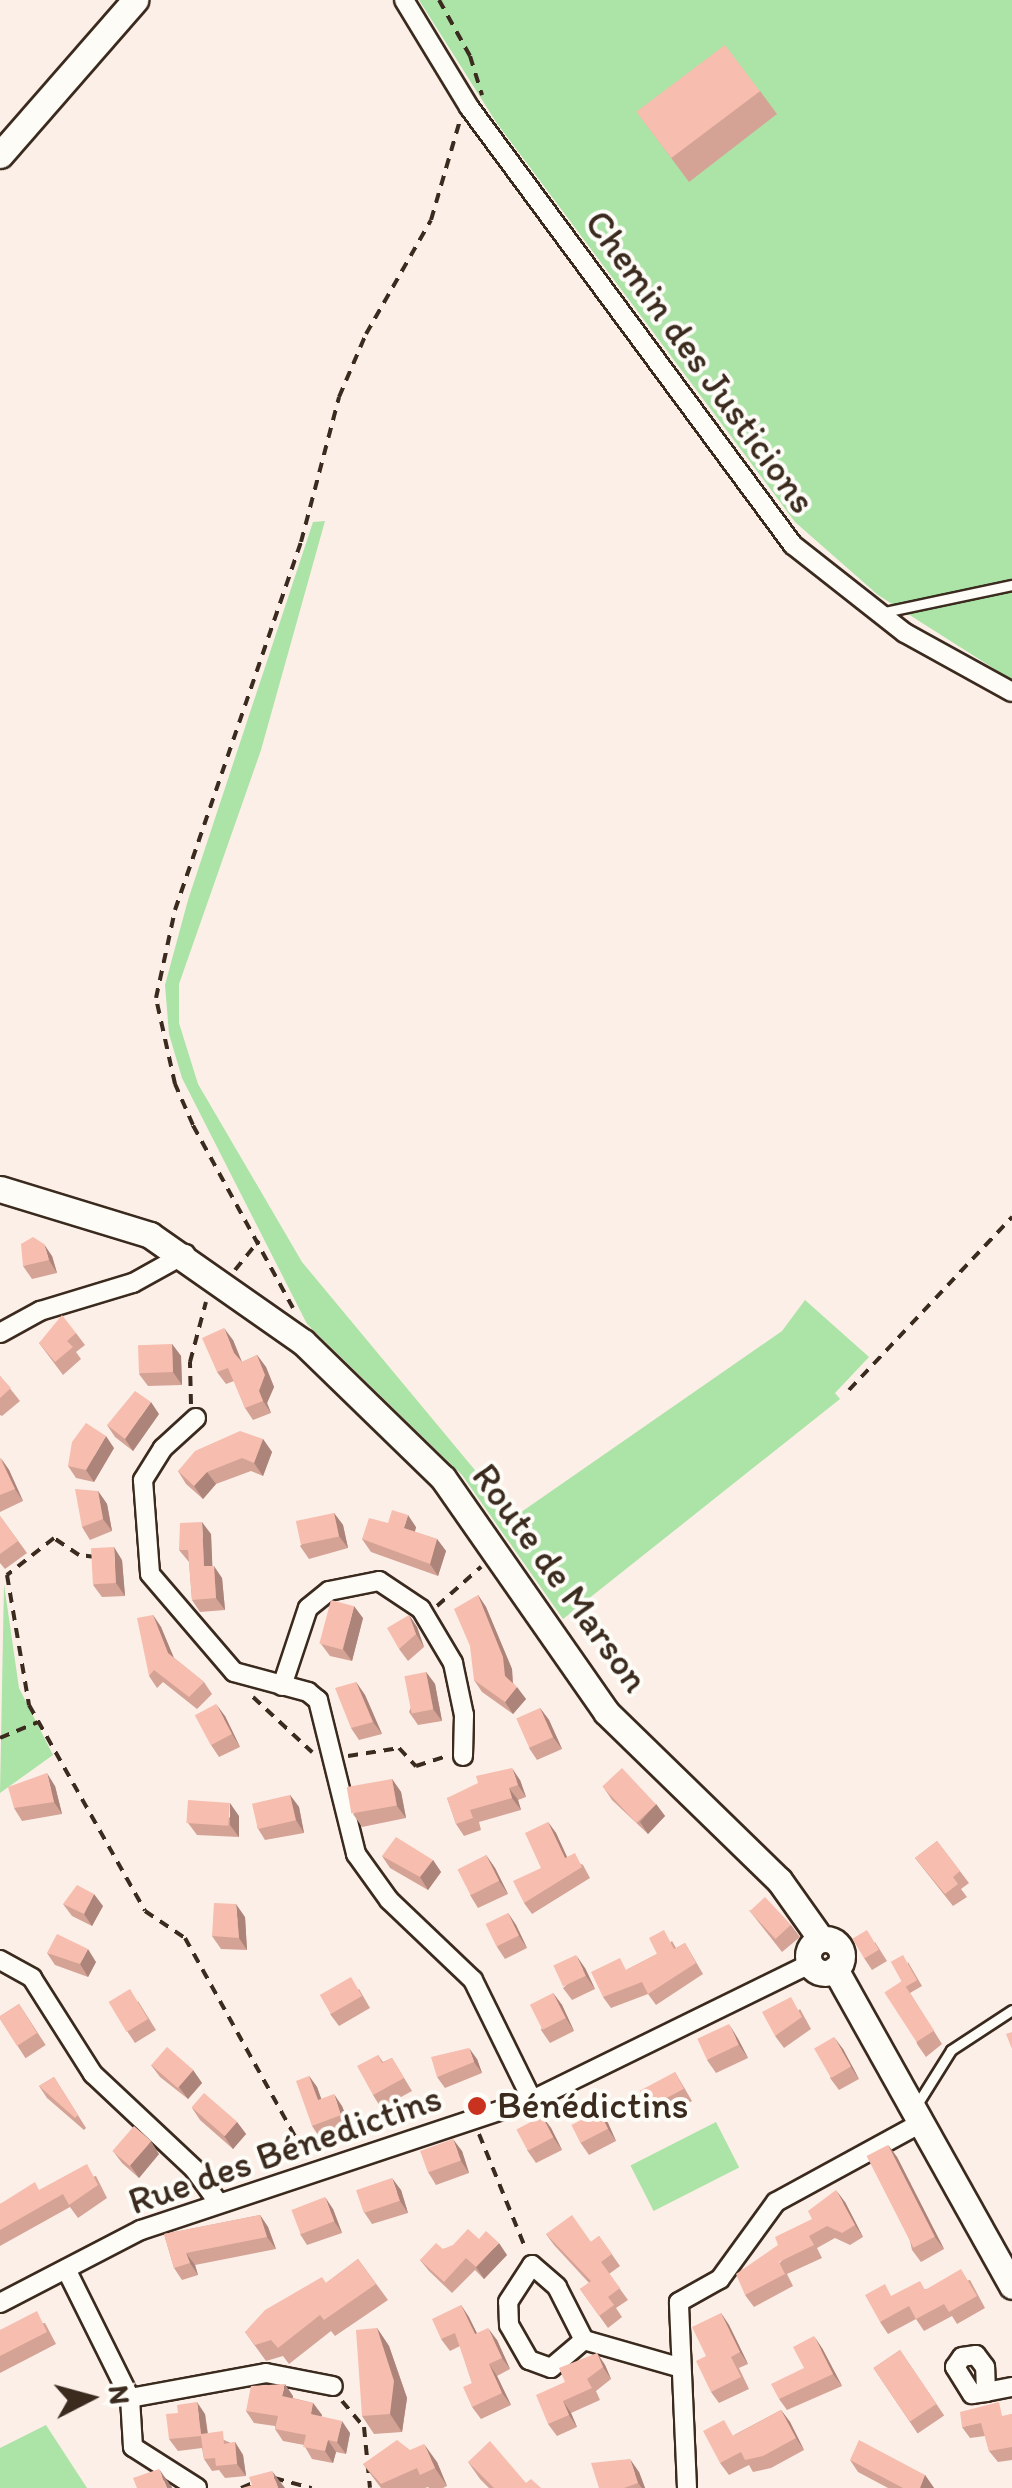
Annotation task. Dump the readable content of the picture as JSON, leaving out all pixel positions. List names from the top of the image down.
{
  "streets": {
    "street": ["Chemin des Justicions", "Route de Marson", "Rue des Bénedictins"]
  },
  "crossings": [
    ["Route de Marson", "Rue des Bénedictins"]
  ],
  "places": ["Bénédictins"],
  "north": "right"
}
